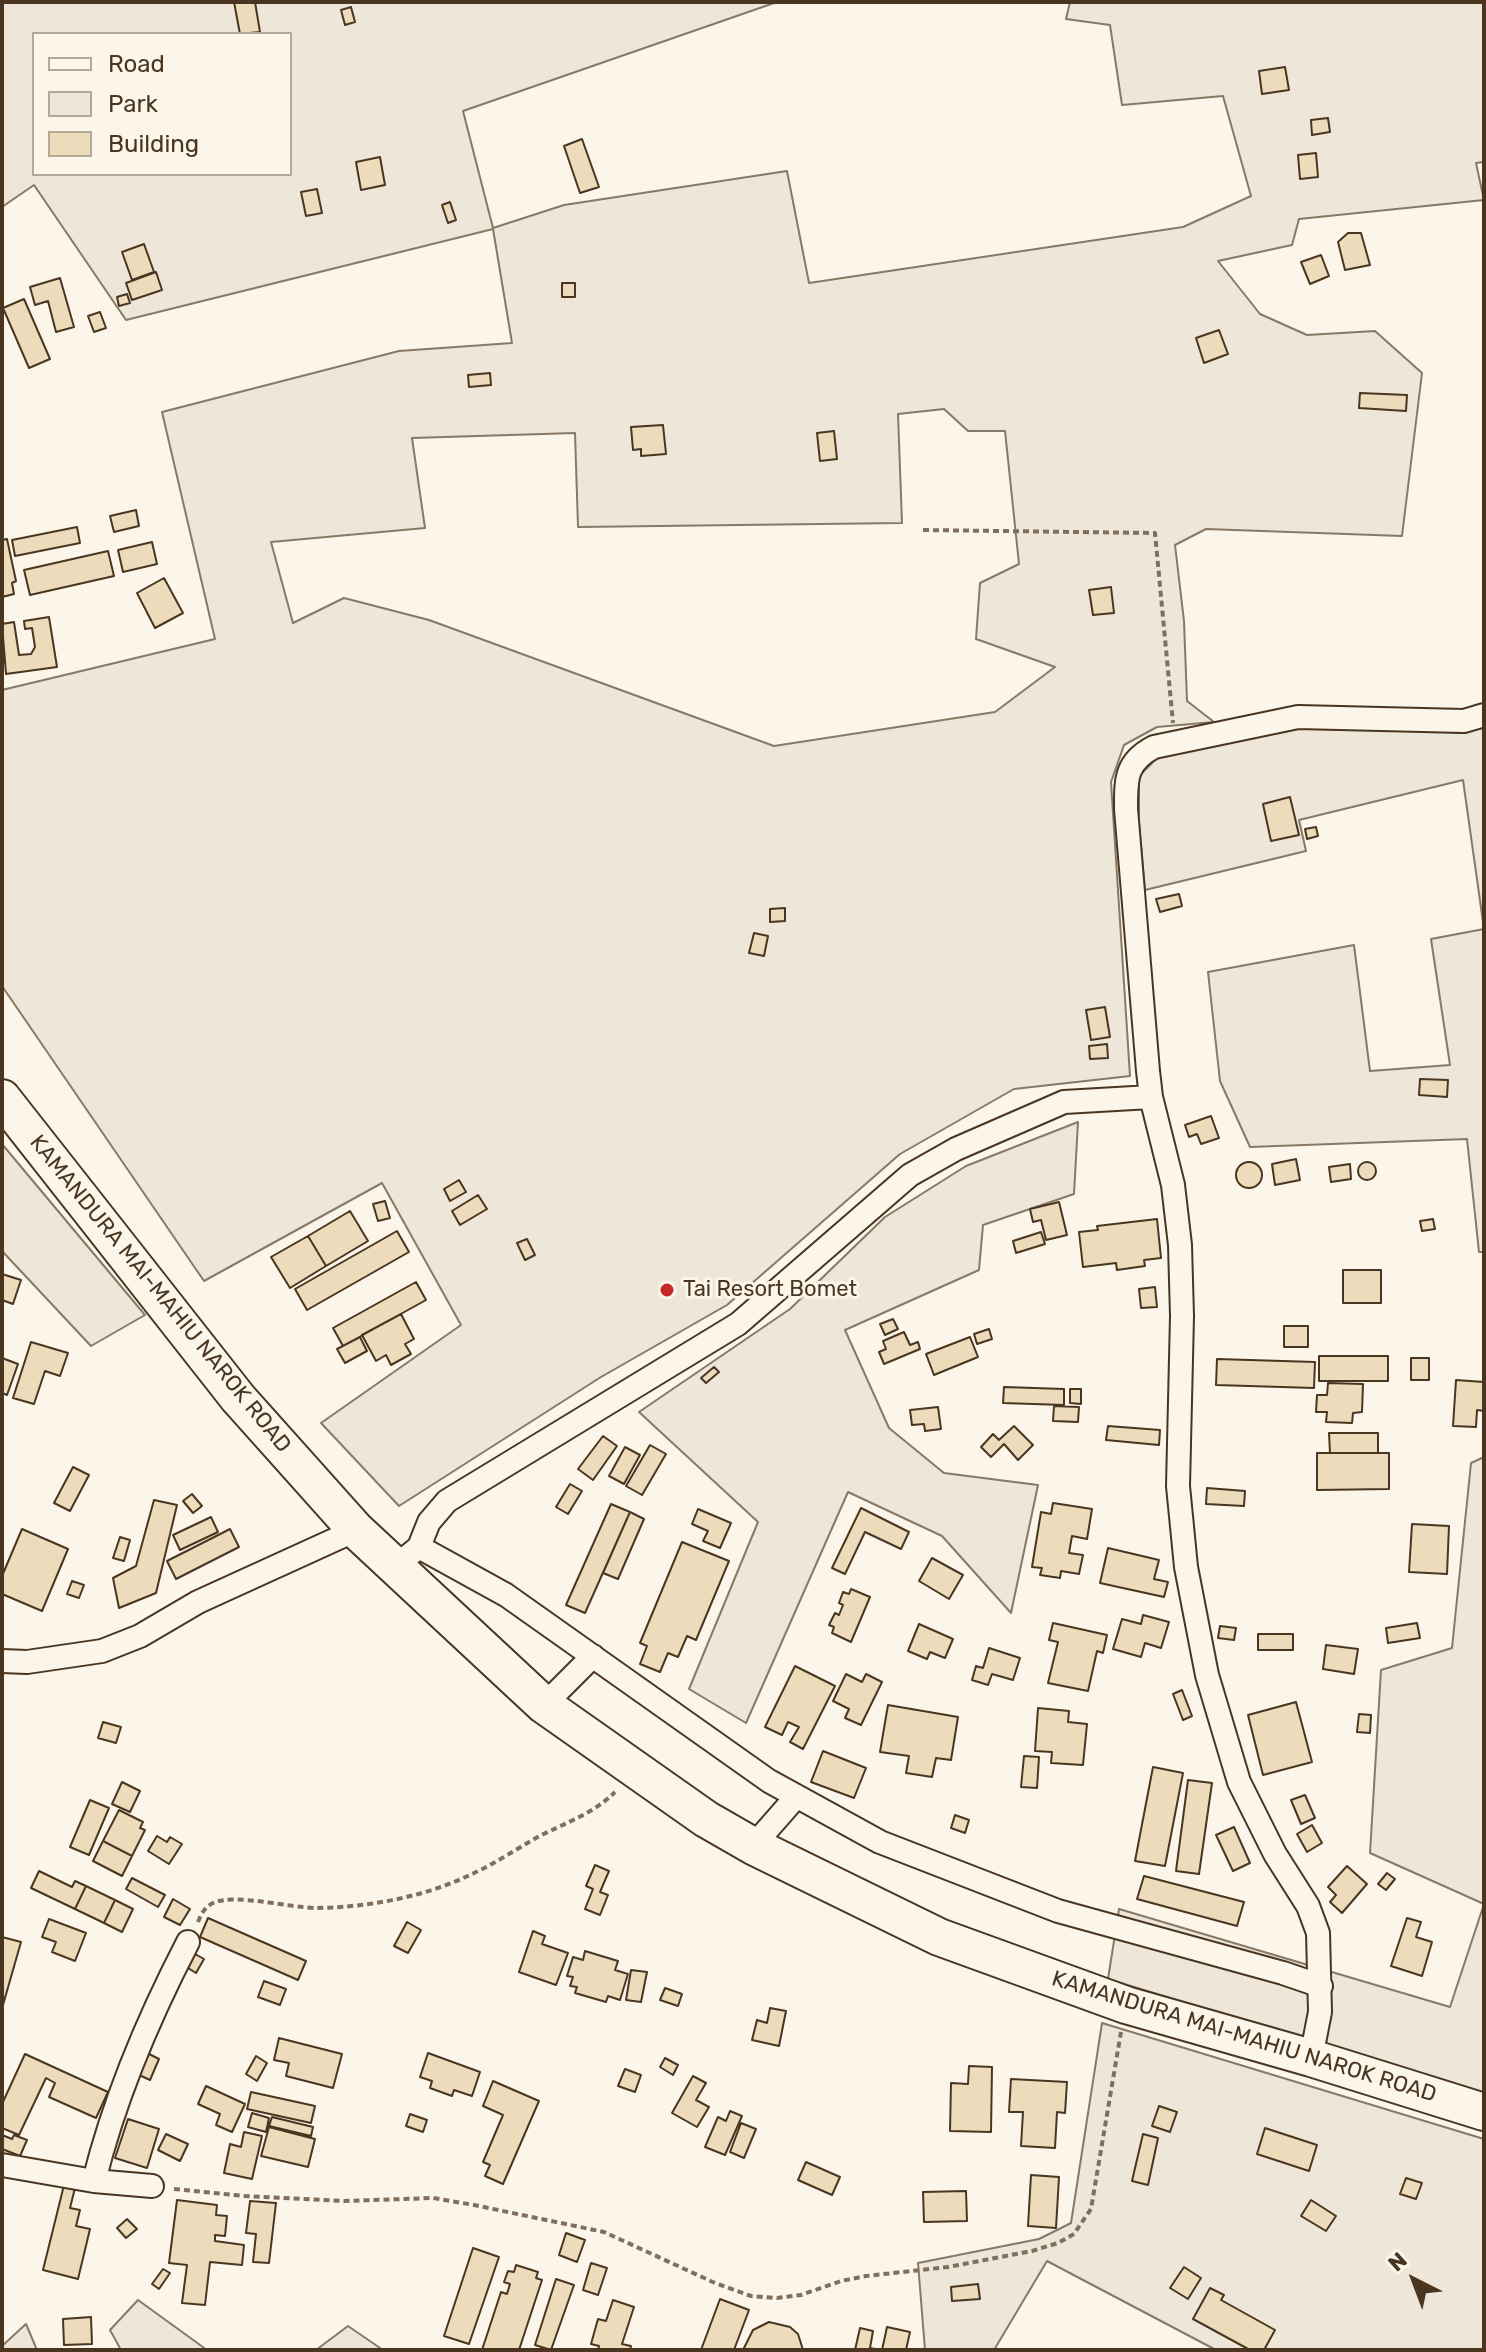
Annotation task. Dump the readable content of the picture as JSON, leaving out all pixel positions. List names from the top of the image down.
{
  "streets": {
    "highway": ["KAMANDURA MAI-MAHIU NAROK ROAD"]
  },
  "places": ["Tai Resort Bomet"],
  "legend": ["Road", "Park", "Building"],
  "north": "top left"
}
